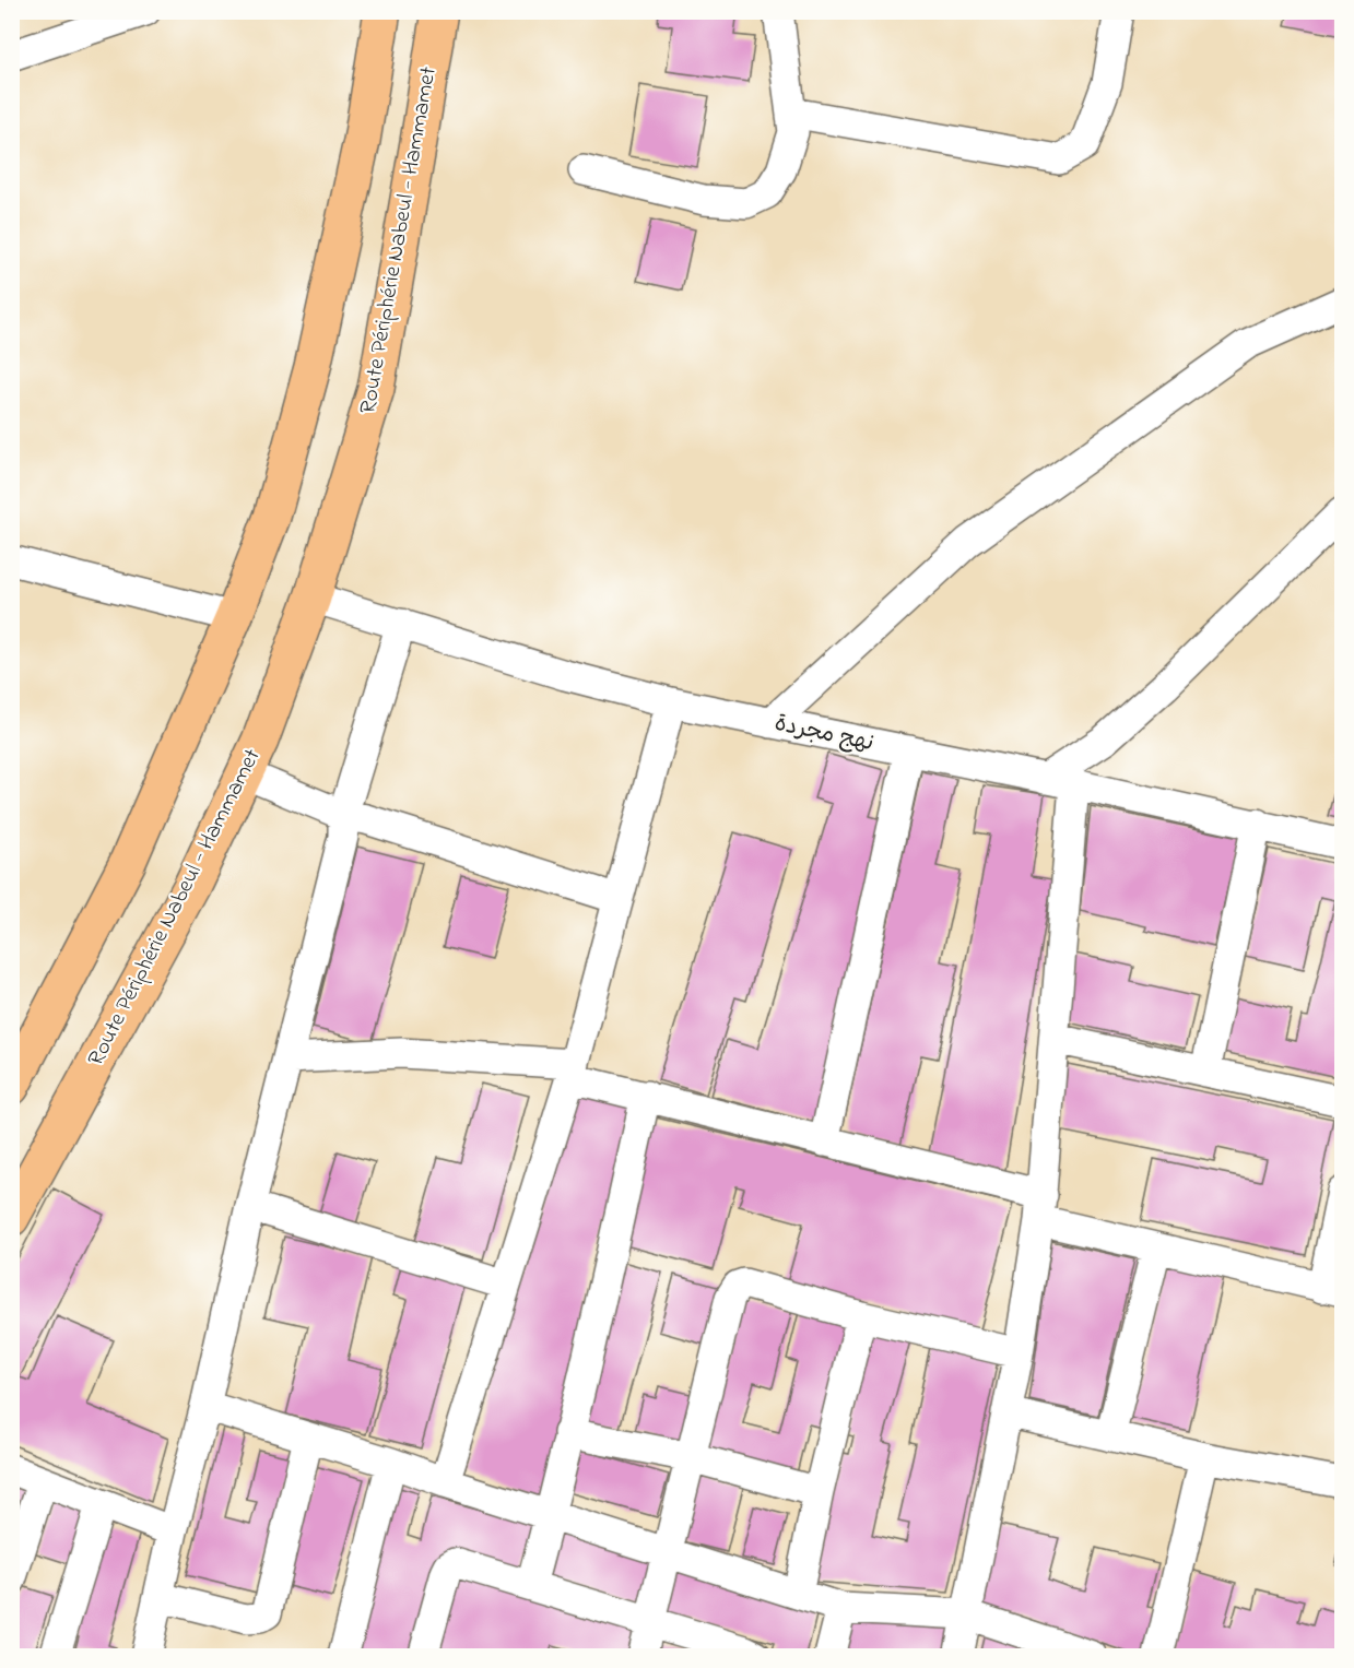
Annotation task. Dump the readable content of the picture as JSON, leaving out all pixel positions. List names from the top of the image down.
{
  "streets": {
    "highway": ["Route Périphérie Nabeul - Hammamet"],
    "street": ["نهج مجردة"]
  },
  "crossings": [
    ["Route Périphérie Nabeul - Hammamet", "نهج مجردة"]
  ]
}
